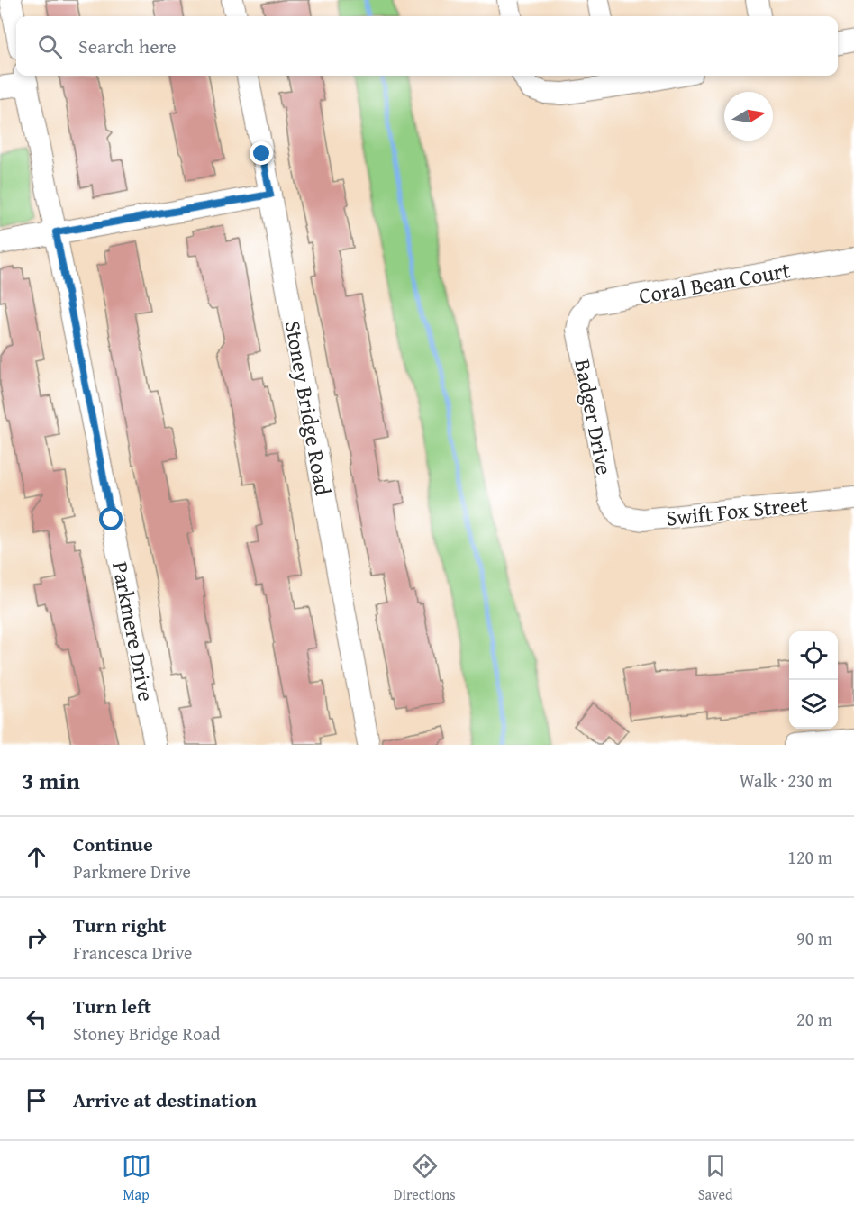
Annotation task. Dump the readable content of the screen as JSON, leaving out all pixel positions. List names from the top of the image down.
{
  "streets": {
    "street": [
      "Coral Bean Court",
      "Stoney Bridge Road",
      "Badger Drive",
      "Swift Fox Street",
      "Parkmere Drive"
    ]
  },
  "crossings": [
    ["Coral Bean Court", "Badger Drive"],
    ["Badger Drive", "Swift Fox Street"]
  ],
  "north": "right",
  "page": {
    "search": "Search here",
    "heading": ["3 min", "Walk · 230 m"],
    "list": [
      ["Continue", "Parkmere Drive", "120 m"],
      ["Turn right", "Francesca Drive", "90 m"],
      ["Turn left", "Stoney Bridge Road", "20 m"],
      "Arrive at destination"
    ],
    "nav": ["Map", "Directions", "Saved"]
  }
}
